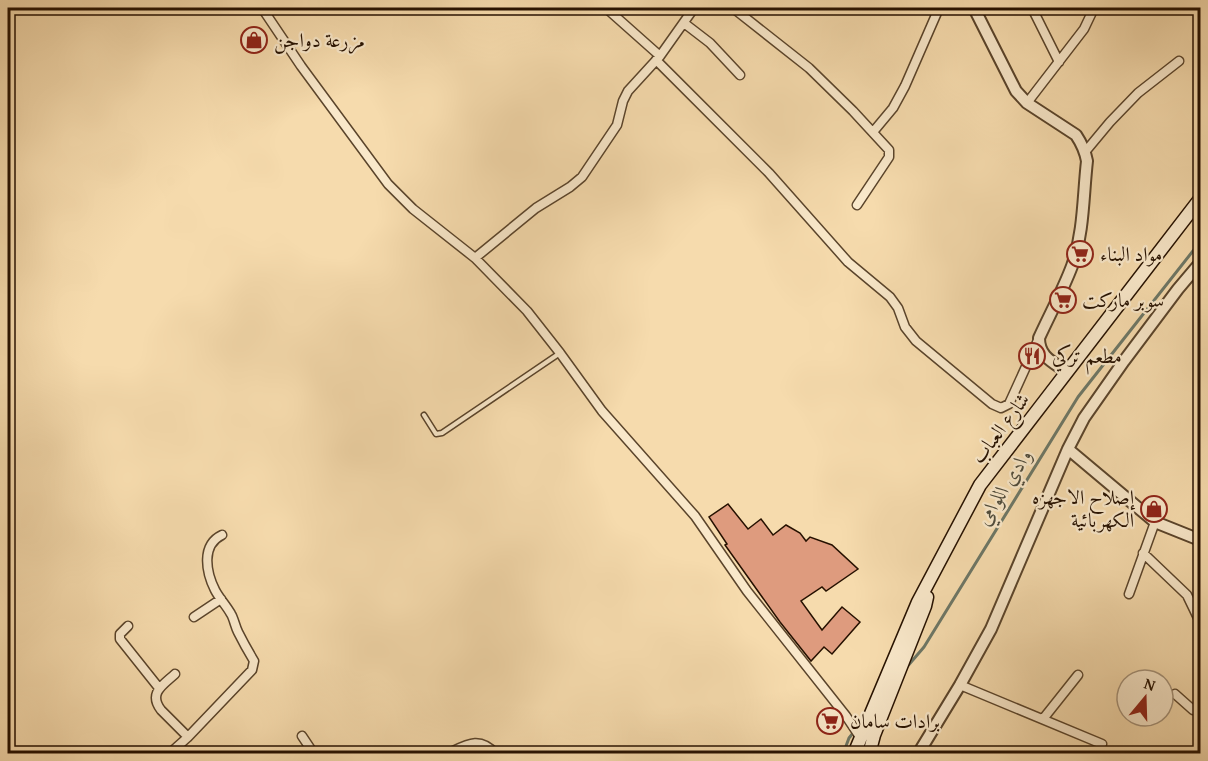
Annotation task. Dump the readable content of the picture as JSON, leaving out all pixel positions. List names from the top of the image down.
{
  "streets": {
    "main road": ["شارع العباب"]
  },
  "water": ["وادي اللوامي"],
  "places": {
    "shop": ["مزرعة دواجن", "إصلاح الاجهزه الكهربائية"],
    "supermarket": ["مواد البناء", "سوبر ماركت", "برادات سامان"],
    "restaurant": ["مطعم تركي"]
  },
  "north": "top"
}
